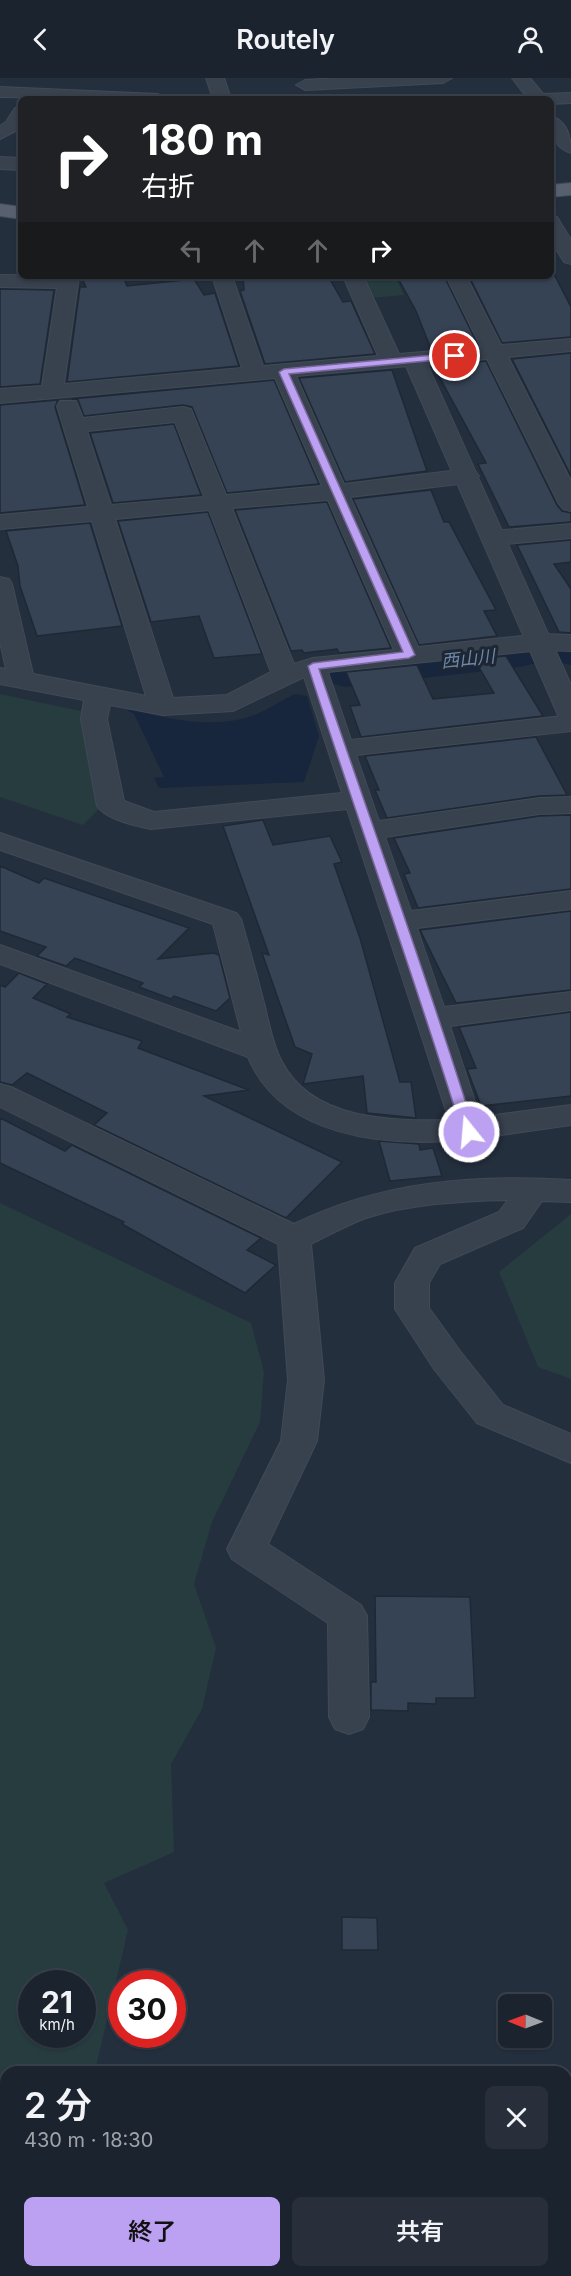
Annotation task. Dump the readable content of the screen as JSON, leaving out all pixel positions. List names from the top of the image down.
{
  "water": ["西山川"],
  "north": "left",
  "page": {
    "header": "Routely",
    "turn": ["180 m", "右折"],
    "speed": "21 km/h",
    "limit": "30",
    "heading": ["2 分", "430 m · 18:30"],
    "buttons": ["終了", "共有"]
  }
}
